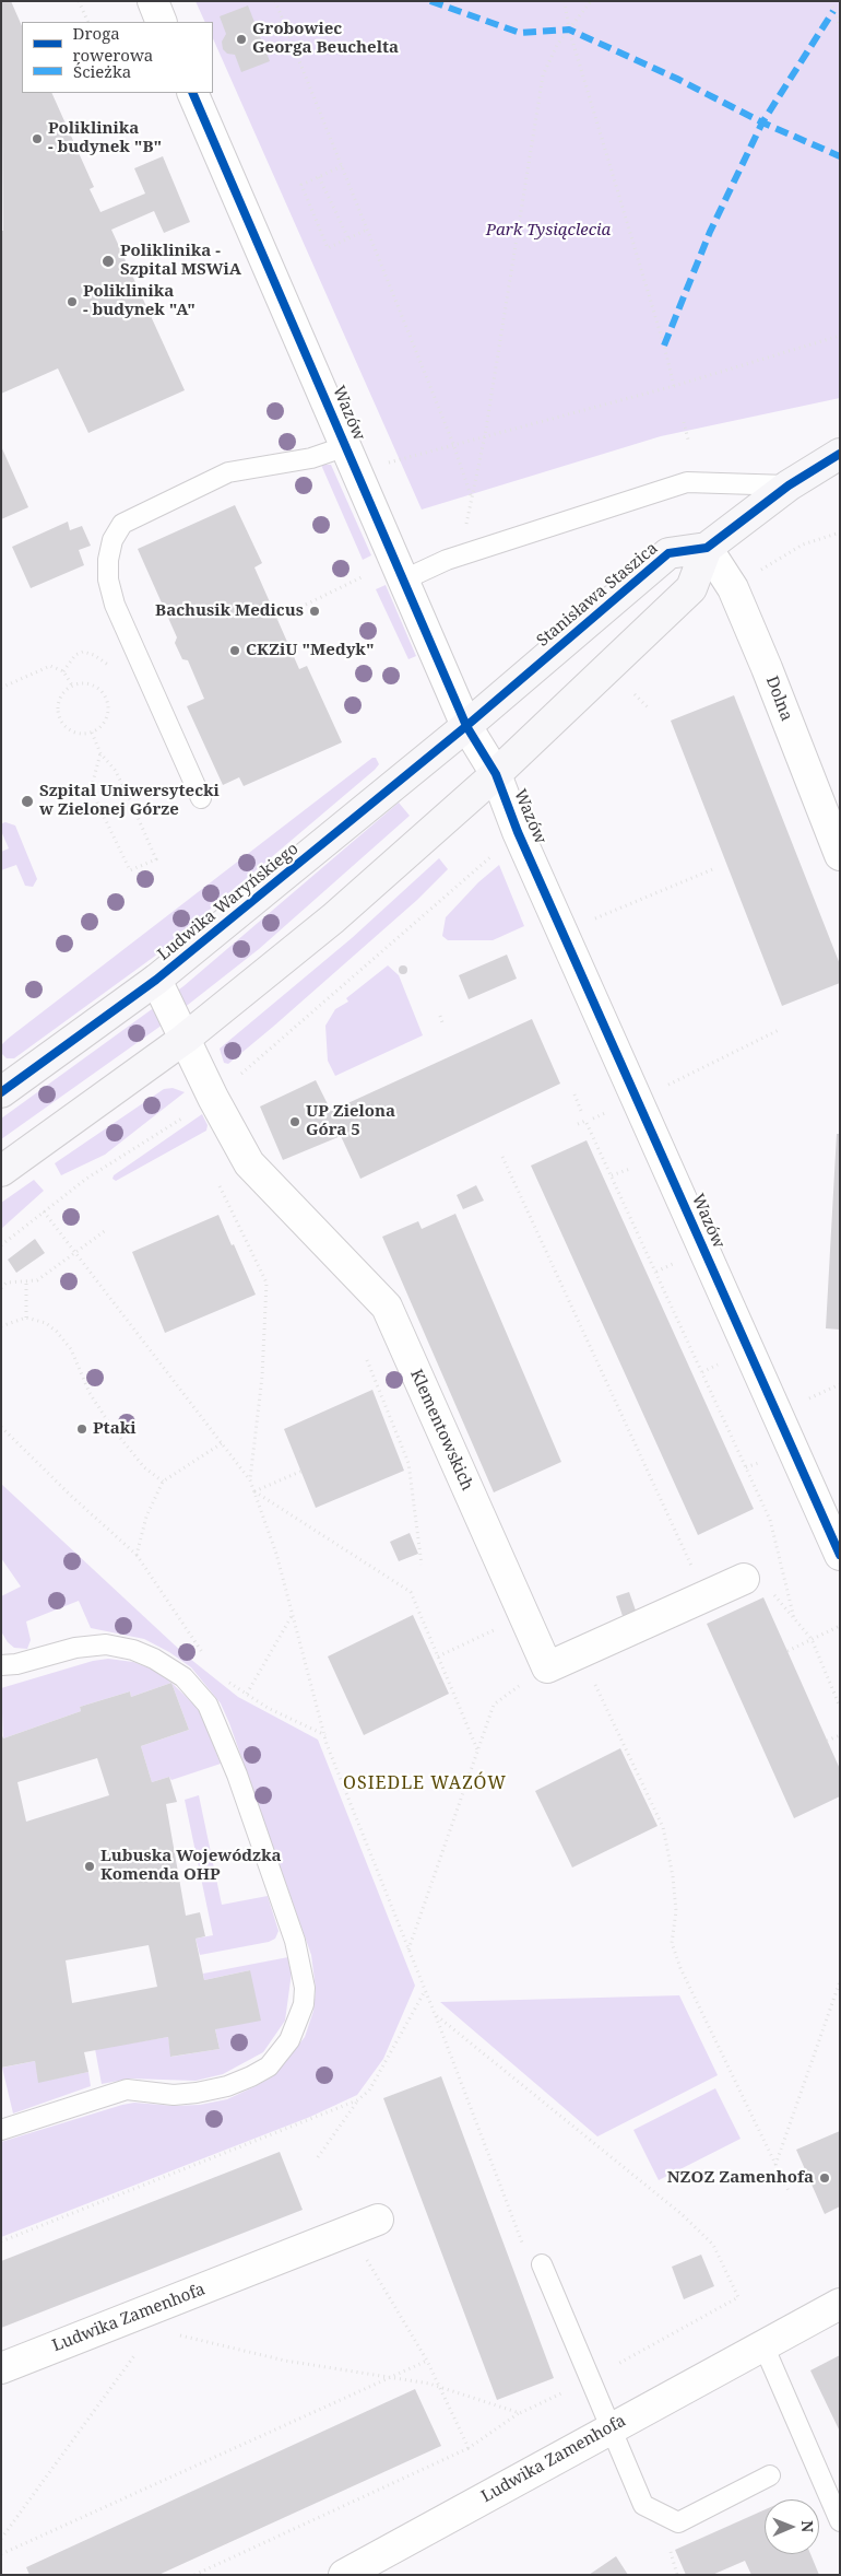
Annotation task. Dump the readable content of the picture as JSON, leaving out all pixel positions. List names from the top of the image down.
{
  "streets": {
    "street": [
      "Wazów",
      "Stanisława Staszica",
      "Dolna",
      "Ludwika Waryńskiego",
      "Klementowskich",
      "Ludwika Zamenhofa"
    ]
  },
  "crossings": [
    ["Wazów", "Stanisława Staszica"],
    ["Wazów", "Ludwika Waryńskiego"],
    ["Stanisława Staszica", "Dolna"],
    ["Stanisława Staszica", "Ludwika Waryńskiego"],
    ["Ludwika Waryńskiego", "Klementowskich"]
  ],
  "districts": ["OSIEDLE WAZÓW"],
  "parks": ["Park Tysiąclecia"],
  "places": [
    "Grobowiec Georga Beuchelta",
    "Poliklinika - budynek \"B\"",
    "Poliklinika - Szpital MSWiA",
    "Poliklinika - budynek \"A\"",
    "Bachusik Medicus",
    "CKZiU \"Medyk\"",
    "Szpital Uniwersytecki w Zielonej Górze",
    "UP Zielona Góra 5",
    "Ptaki",
    "Lubuska Wojewódzka Komenda OHP",
    "NZOZ Zamenhofa"
  ],
  "legend": ["Droga rowerowa", "Ścieżka"],
  "north": "right"
}
